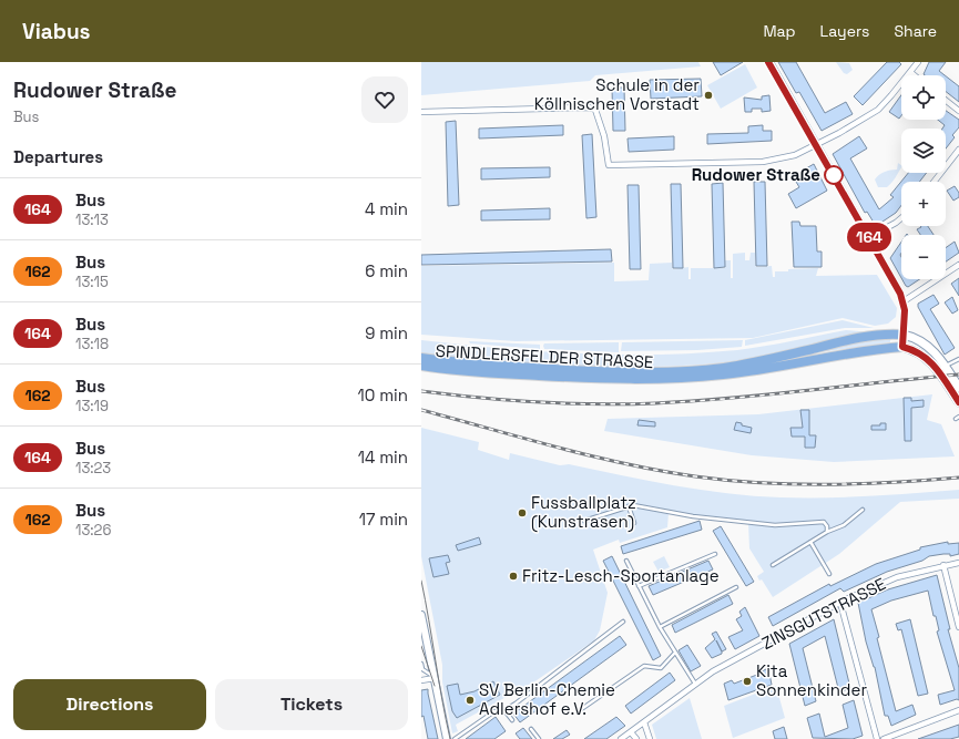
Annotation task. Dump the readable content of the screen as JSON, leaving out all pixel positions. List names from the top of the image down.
{
  "streets": {
    "highway": ["SPINDLERSFELDER STRASSE"],
    "street": ["ZINSGUTSTRASSE"]
  },
  "places": [
    "Schule in der Köllnischen Vorstadt",
    "Rudower Straße",
    "Fussballplatz (Kunstrasen)",
    "Fritz-Lesch-Sportanlage",
    "Kita Sonnenkinder",
    "SV Berlin-Chemie Adlershof e.V."
  ],
  "lines": ["bus line 164"],
  "page": {
    "header": "Viabus",
    "nav": ["Map", "Layers", "Share"],
    "heading": [
      ["Rudower Straße", "Bus"],
      "Departures"
    ],
    "on_map": "164",
    "map_buttons": ["+", "−"],
    "list": [
      {
        "mark": "164",
        "name": "Bus",
        "note": "13:13",
        "value": "4 min"
      },
      {
        "mark": "162",
        "name": "Bus",
        "note": "13:15",
        "value": "6 min"
      },
      {
        "mark": "164",
        "name": "Bus",
        "note": "13:18",
        "value": "9 min"
      },
      {
        "mark": "162",
        "name": "Bus",
        "note": "13:19",
        "value": "10 min"
      },
      {
        "mark": "164",
        "name": "Bus",
        "note": "13:23",
        "value": "14 min"
      },
      {
        "mark": "162",
        "name": "Bus",
        "note": "13:26",
        "value": "17 min"
      }
    ],
    "buttons": ["Directions", "Tickets"]
  }
}
